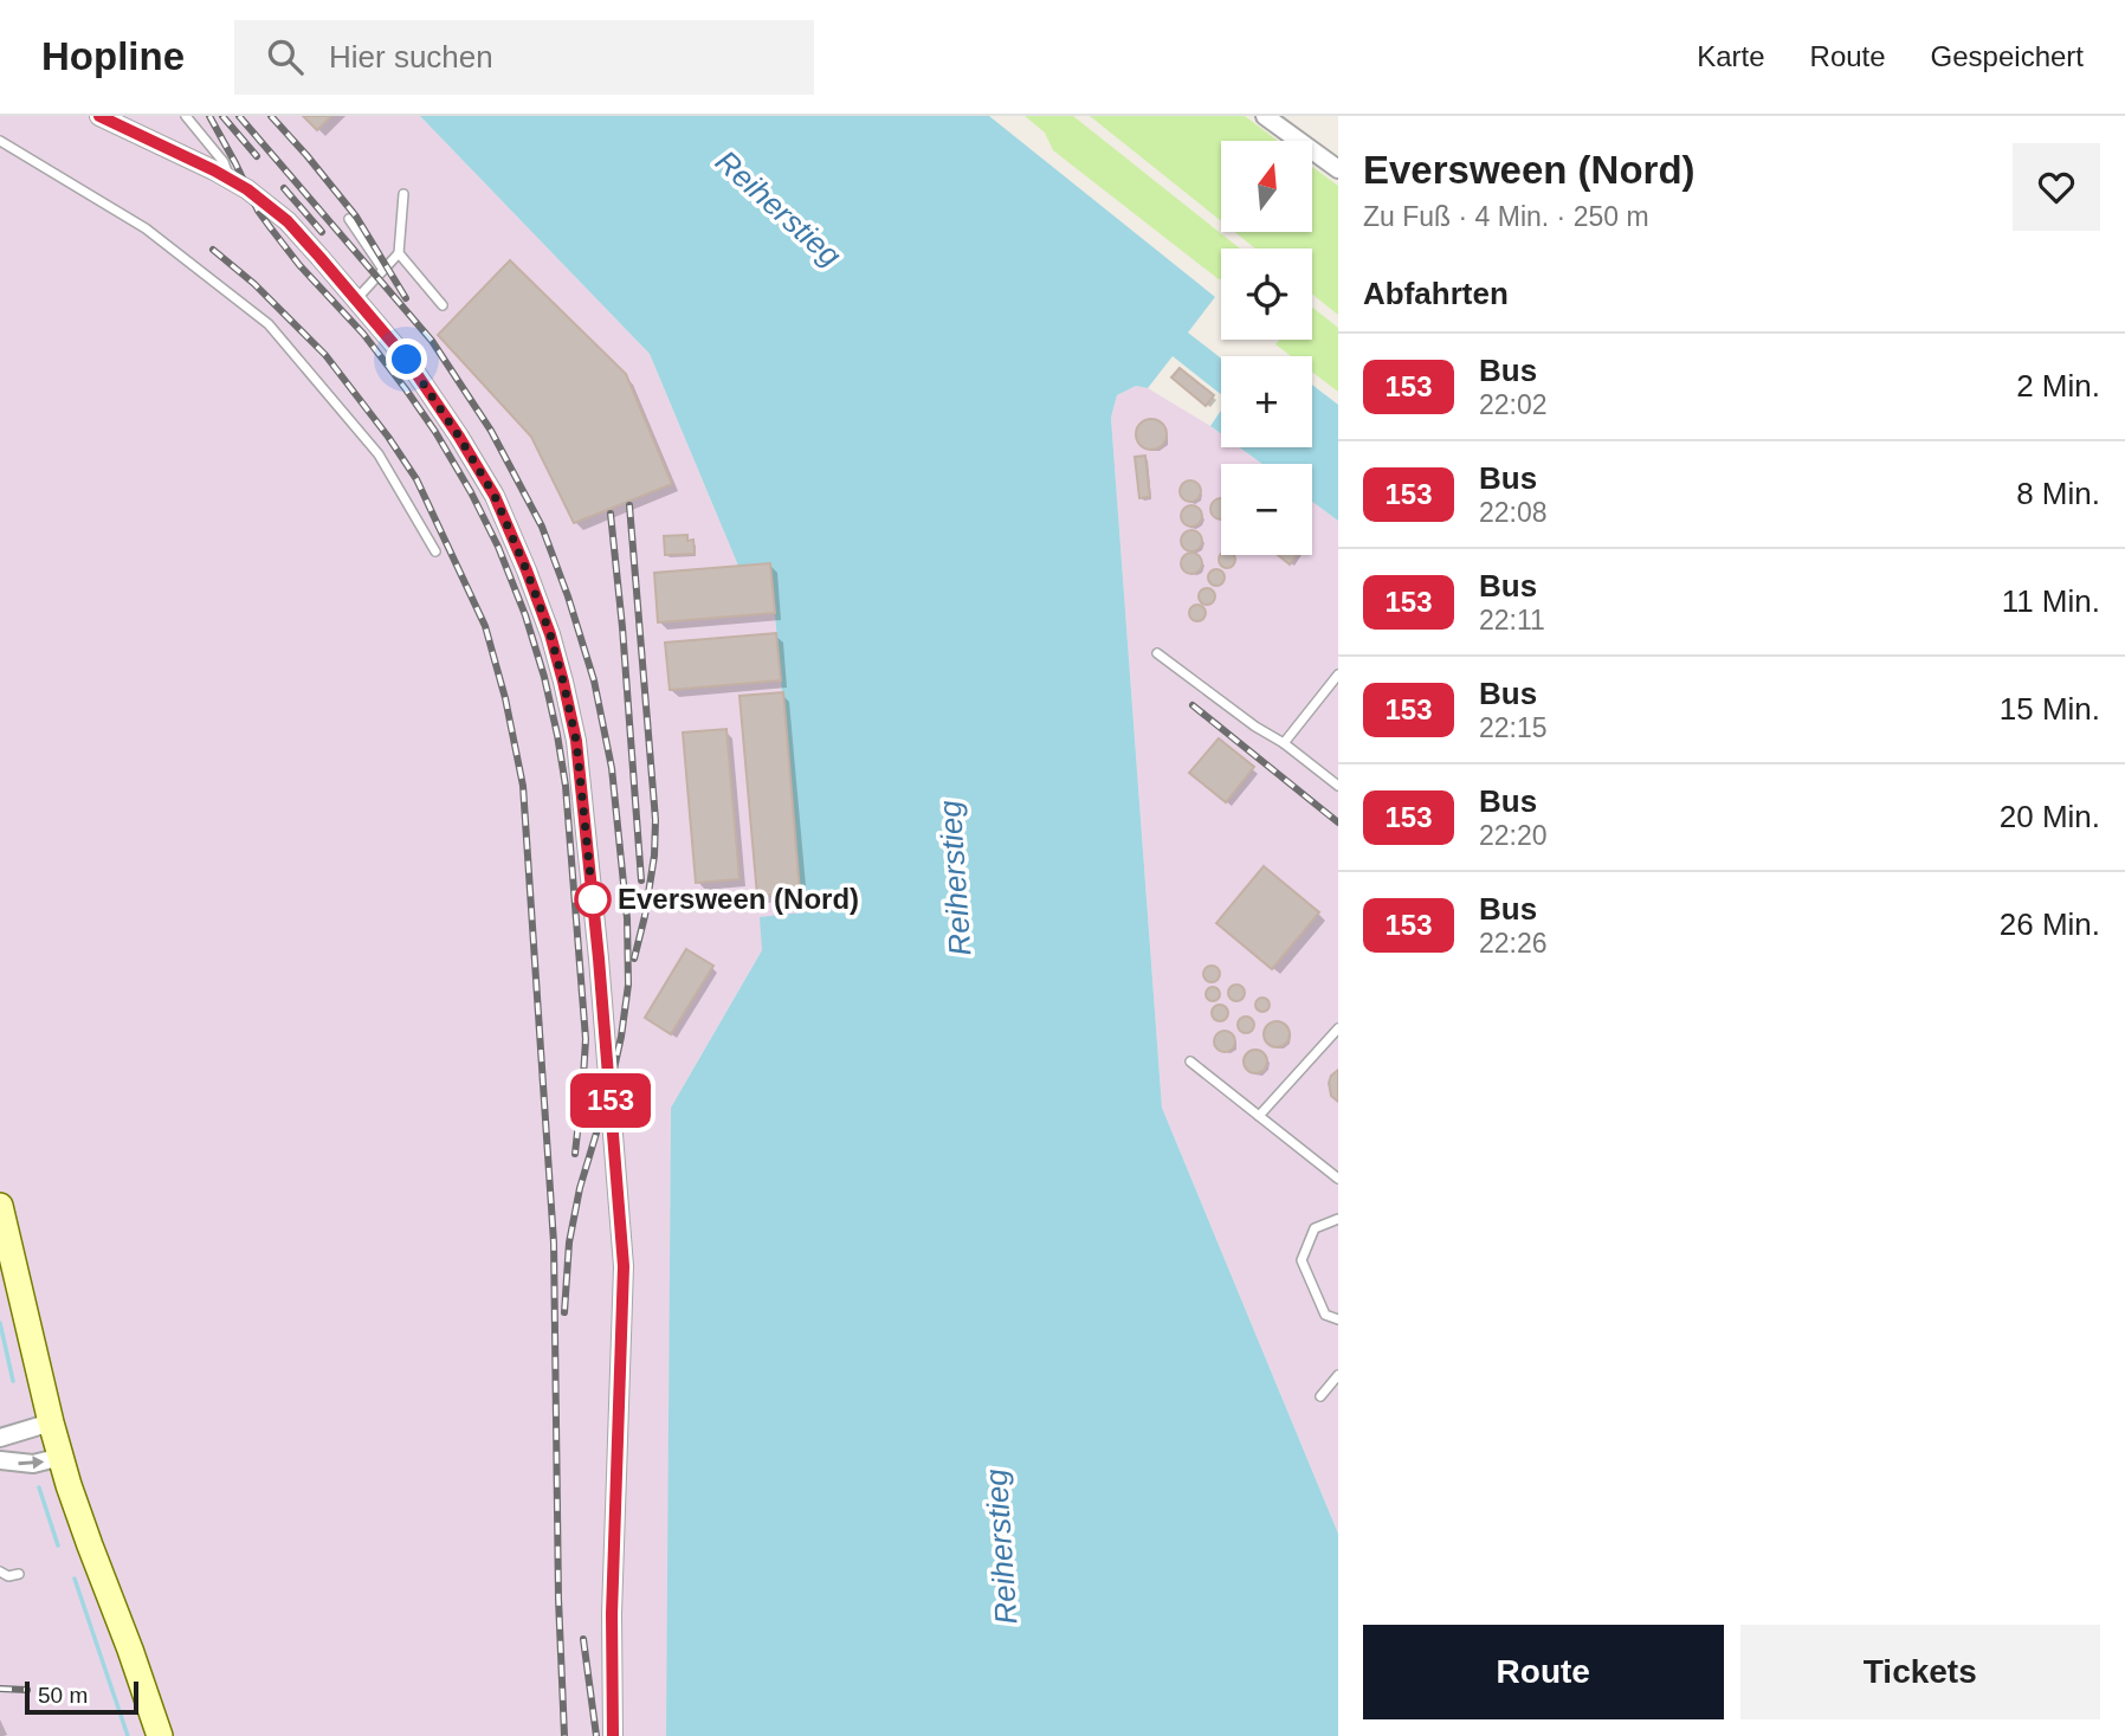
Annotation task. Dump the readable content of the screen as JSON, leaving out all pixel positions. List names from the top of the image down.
{
  "water": ["Reiherstieg"],
  "places": ["Eversween (Nord)"],
  "lines": ["bus line 153"],
  "scale_bar": "50 m",
  "north": "top",
  "page": {
    "header": "Hopline",
    "search": "Hier suchen",
    "nav": ["Karte", "Route", "Gespeichert"],
    "on_map": "153",
    "heading": [
      ["Eversween (Nord)", "Zu Fuß · 4 Min. · 250 m"],
      "Abfahrten"
    ],
    "map_buttons": ["+", "−"],
    "list": [
      {
        "mark": "153",
        "name": "Bus",
        "note": "22:02",
        "value": "2 Min."
      },
      {
        "mark": "153",
        "name": "Bus",
        "note": "22:08",
        "value": "8 Min."
      },
      {
        "mark": "153",
        "name": "Bus",
        "note": "22:11",
        "value": "11 Min."
      },
      {
        "mark": "153",
        "name": "Bus",
        "note": "22:15",
        "value": "15 Min."
      },
      {
        "mark": "153",
        "name": "Bus",
        "note": "22:20",
        "value": "20 Min."
      },
      {
        "mark": "153",
        "name": "Bus",
        "note": "22:26",
        "value": "26 Min."
      }
    ],
    "buttons": ["Route", "Tickets"],
    "scale": "50 m"
  }
}
